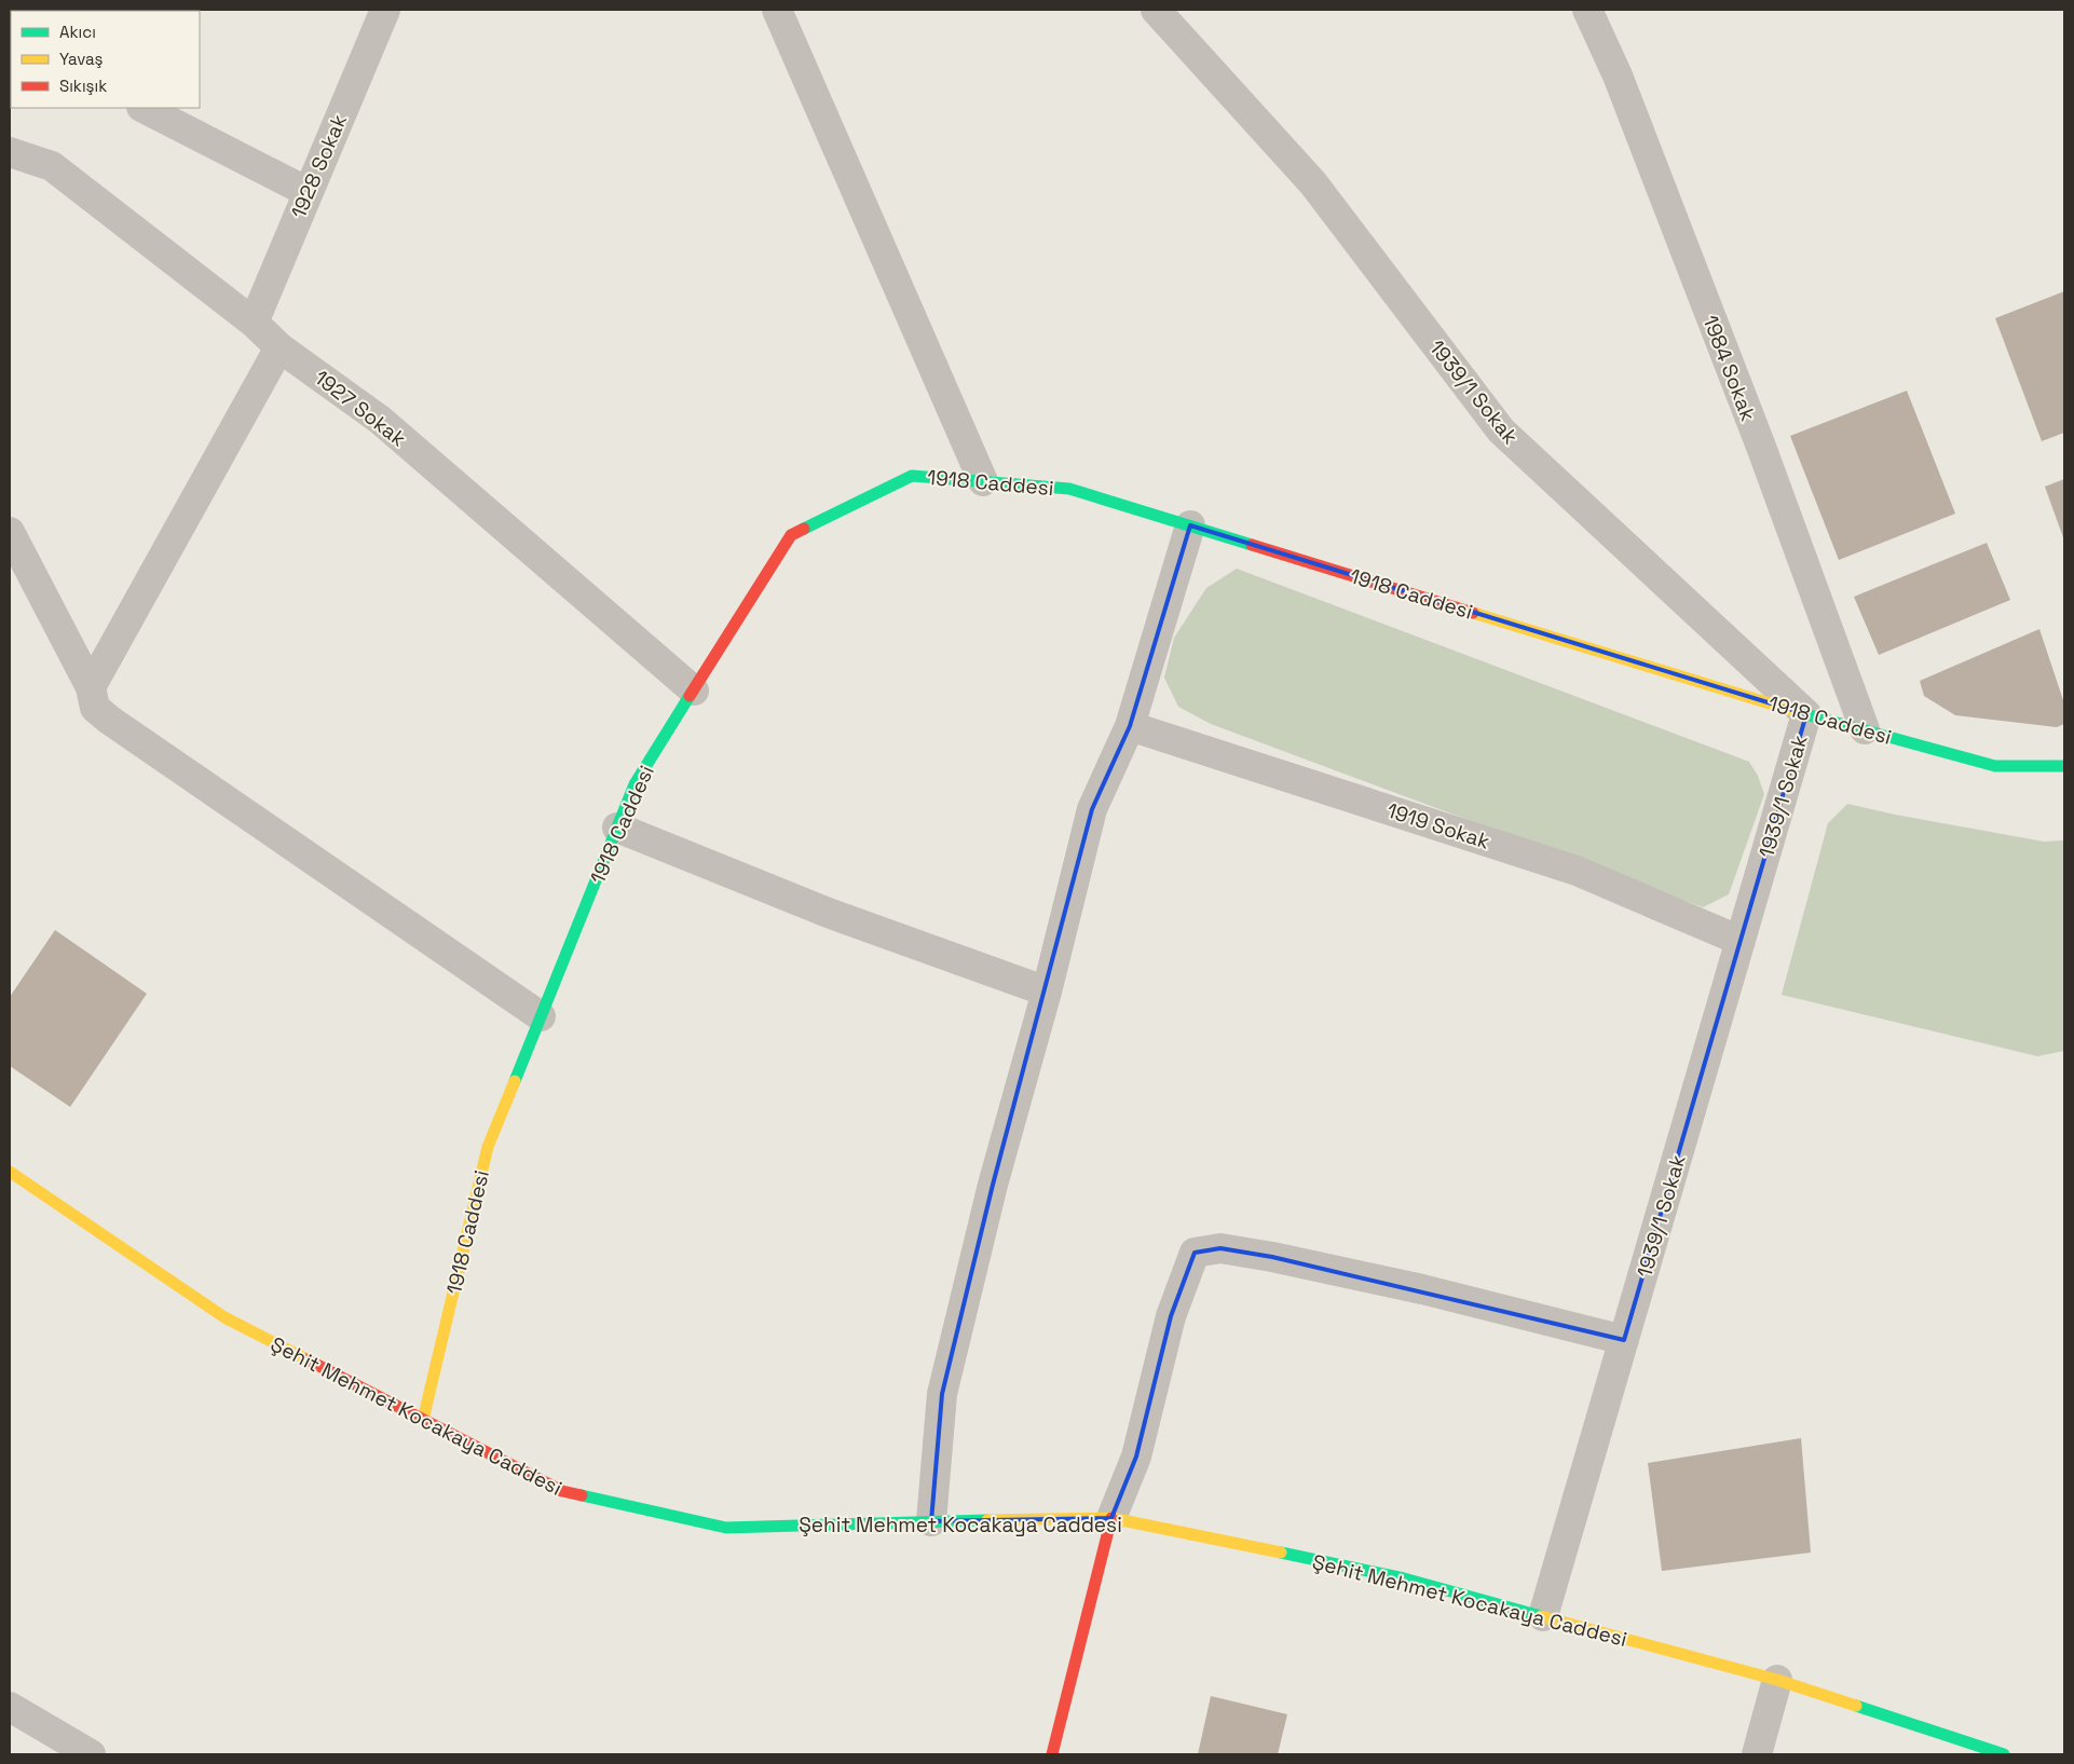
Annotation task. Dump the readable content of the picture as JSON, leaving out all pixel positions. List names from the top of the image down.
{
  "streets": {
    "street": [
      "1928 Sokak",
      "1984 Sokak",
      "1939/1 Sokak",
      "1927 Sokak",
      "1918 Caddesi",
      "1919 Sokak",
      "Şehit Mehmet Kocakaya Caddesi"
    ]
  },
  "crossings": [
    ["1928 Sokak", "1927 Sokak"],
    ["1984 Sokak", "1918 Caddesi"],
    ["1939/1 Sokak", "1918 Caddesi"],
    ["1939/1 Sokak", "1919 Sokak"],
    ["1939/1 Sokak", "Şehit Mehmet Kocakaya Caddesi"],
    ["1927 Sokak", "1918 Caddesi"],
    ["1918 Caddesi", "Şehit Mehmet Kocakaya Caddesi"]
  ],
  "legend": ["Akıcı", "Yavaş", "Sıkışık"]
}
